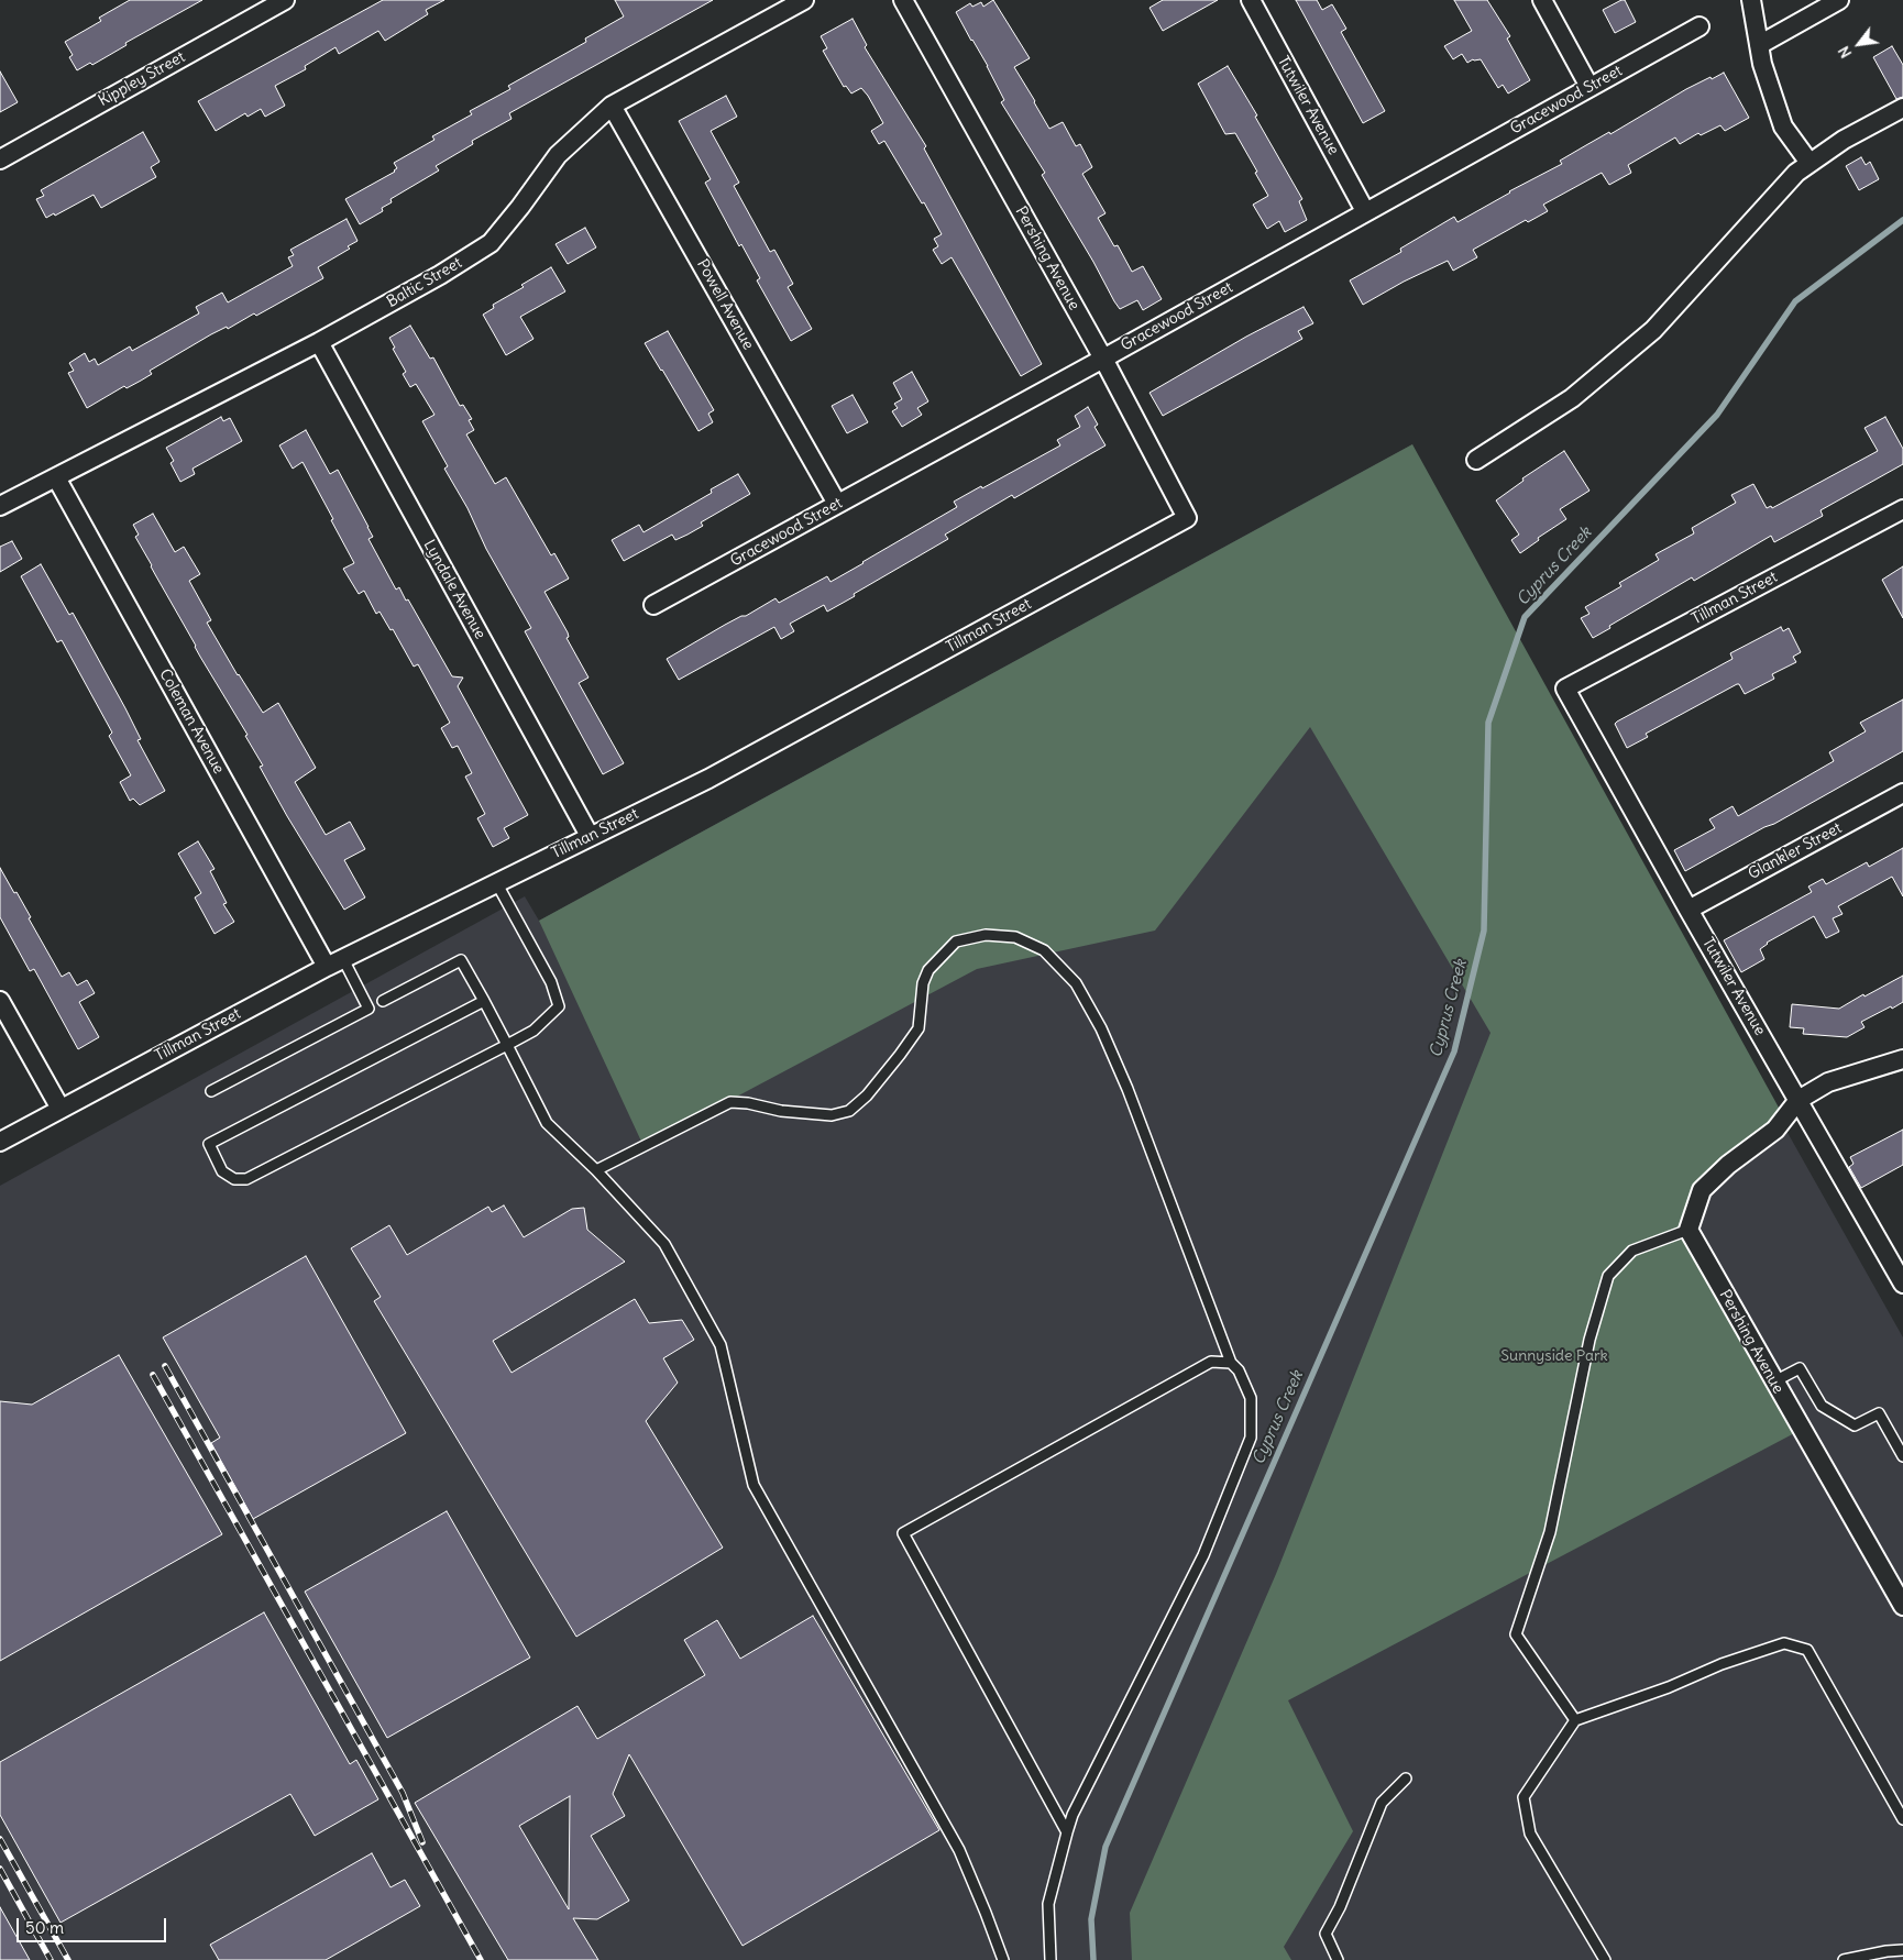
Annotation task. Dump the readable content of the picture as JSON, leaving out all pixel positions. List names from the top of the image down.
{
  "streets": {
    "street": [
      "Kippley Street",
      "Gracewood Street",
      "Tutwiler Avenue",
      "Pershing Avenue",
      "Baltic Street",
      "Powell Avenue",
      "Lyndale Avenue",
      "Tillman Street",
      "Coleman Avenue",
      "Glankler Street"
    ]
  },
  "crossings": [
    ["Gracewood Street", "Tutwiler Avenue"],
    ["Gracewood Street", "Pershing Avenue"],
    ["Gracewood Street", "Powell Avenue"],
    ["Tutwiler Avenue", "Tillman Street"],
    ["Tutwiler Avenue", "Glankler Street"],
    ["Pershing Avenue", "Tillman Street"],
    ["Baltic Street", "Powell Avenue"],
    ["Baltic Street", "Lyndale Avenue"],
    ["Baltic Street", "Coleman Avenue"],
    ["Lyndale Avenue", "Tillman Street"],
    ["Tillman Street", "Coleman Avenue"]
  ],
  "water": ["Cyprus Creek"],
  "parks": ["Sunnyside Park"],
  "scale_bar": "50 m",
  "north": "bottom left"
}
